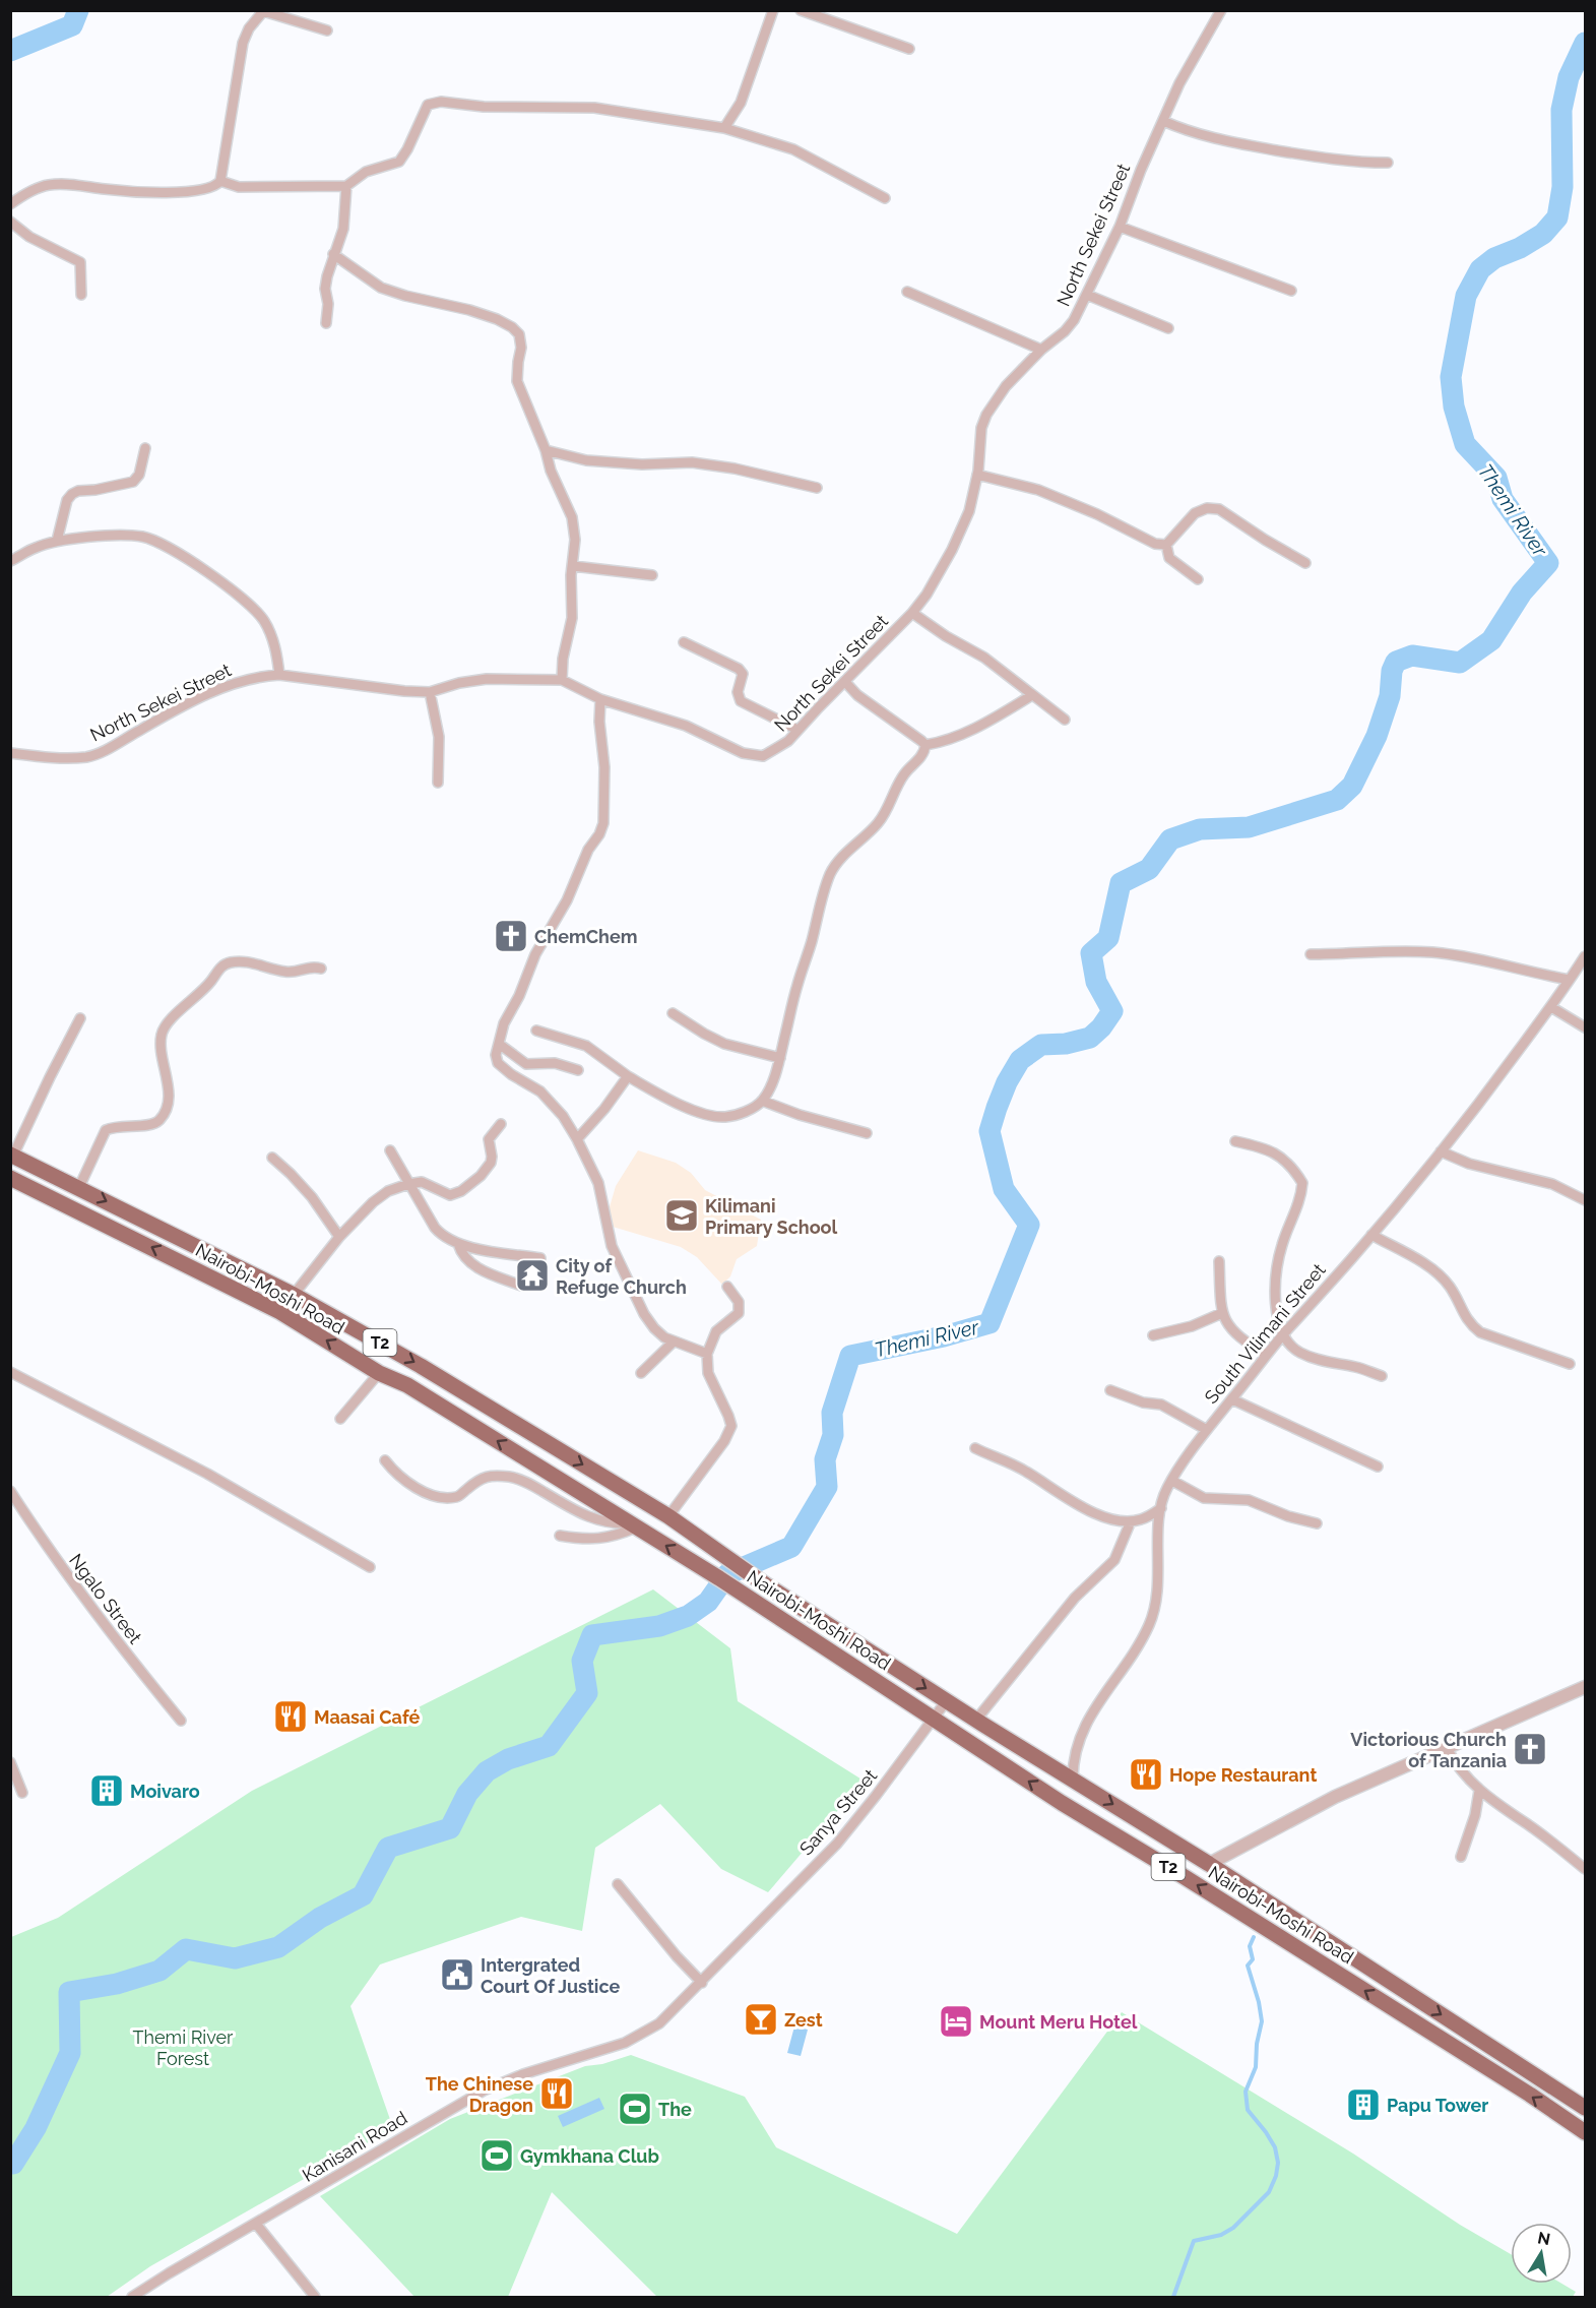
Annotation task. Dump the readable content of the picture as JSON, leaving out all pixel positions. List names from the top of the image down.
{
  "streets": {
    "highway": ["Nairobi-Moshi Road", "T2"],
    "street": [
      "North Sekei Street",
      "South Vilimani Street",
      "Ngalo Street",
      "Sanya Street",
      "Kanisani Road"
    ]
  },
  "crossings": [
    ["Nairobi-Moshi Road", "South Vilimani Street"],
    ["Nairobi-Moshi Road", "Sanya Street"],
    ["Sanya Street", "Kanisani Road"]
  ],
  "water": ["Themi River"],
  "parks": ["Themi River Forest"],
  "places": {
    "church": ["ChemChem", "Victorious Church of Tanzania"],
    "school or university": ["Kilimani Primary School"],
    "temple": ["City of Refuge Church"],
    "restaurant": ["Maasai Café", "Hope Restaurant", "The Chinese Dragon"],
    "building": ["Moivaro", "Papu Tower"],
    "public building": ["Intergrated Court Of Justice"],
    "bar": ["Zest"],
    "hotel": ["Mount Meru Hotel"],
    "sports": ["The", "Gymkhana Club"]
  },
  "north": "top"
}
